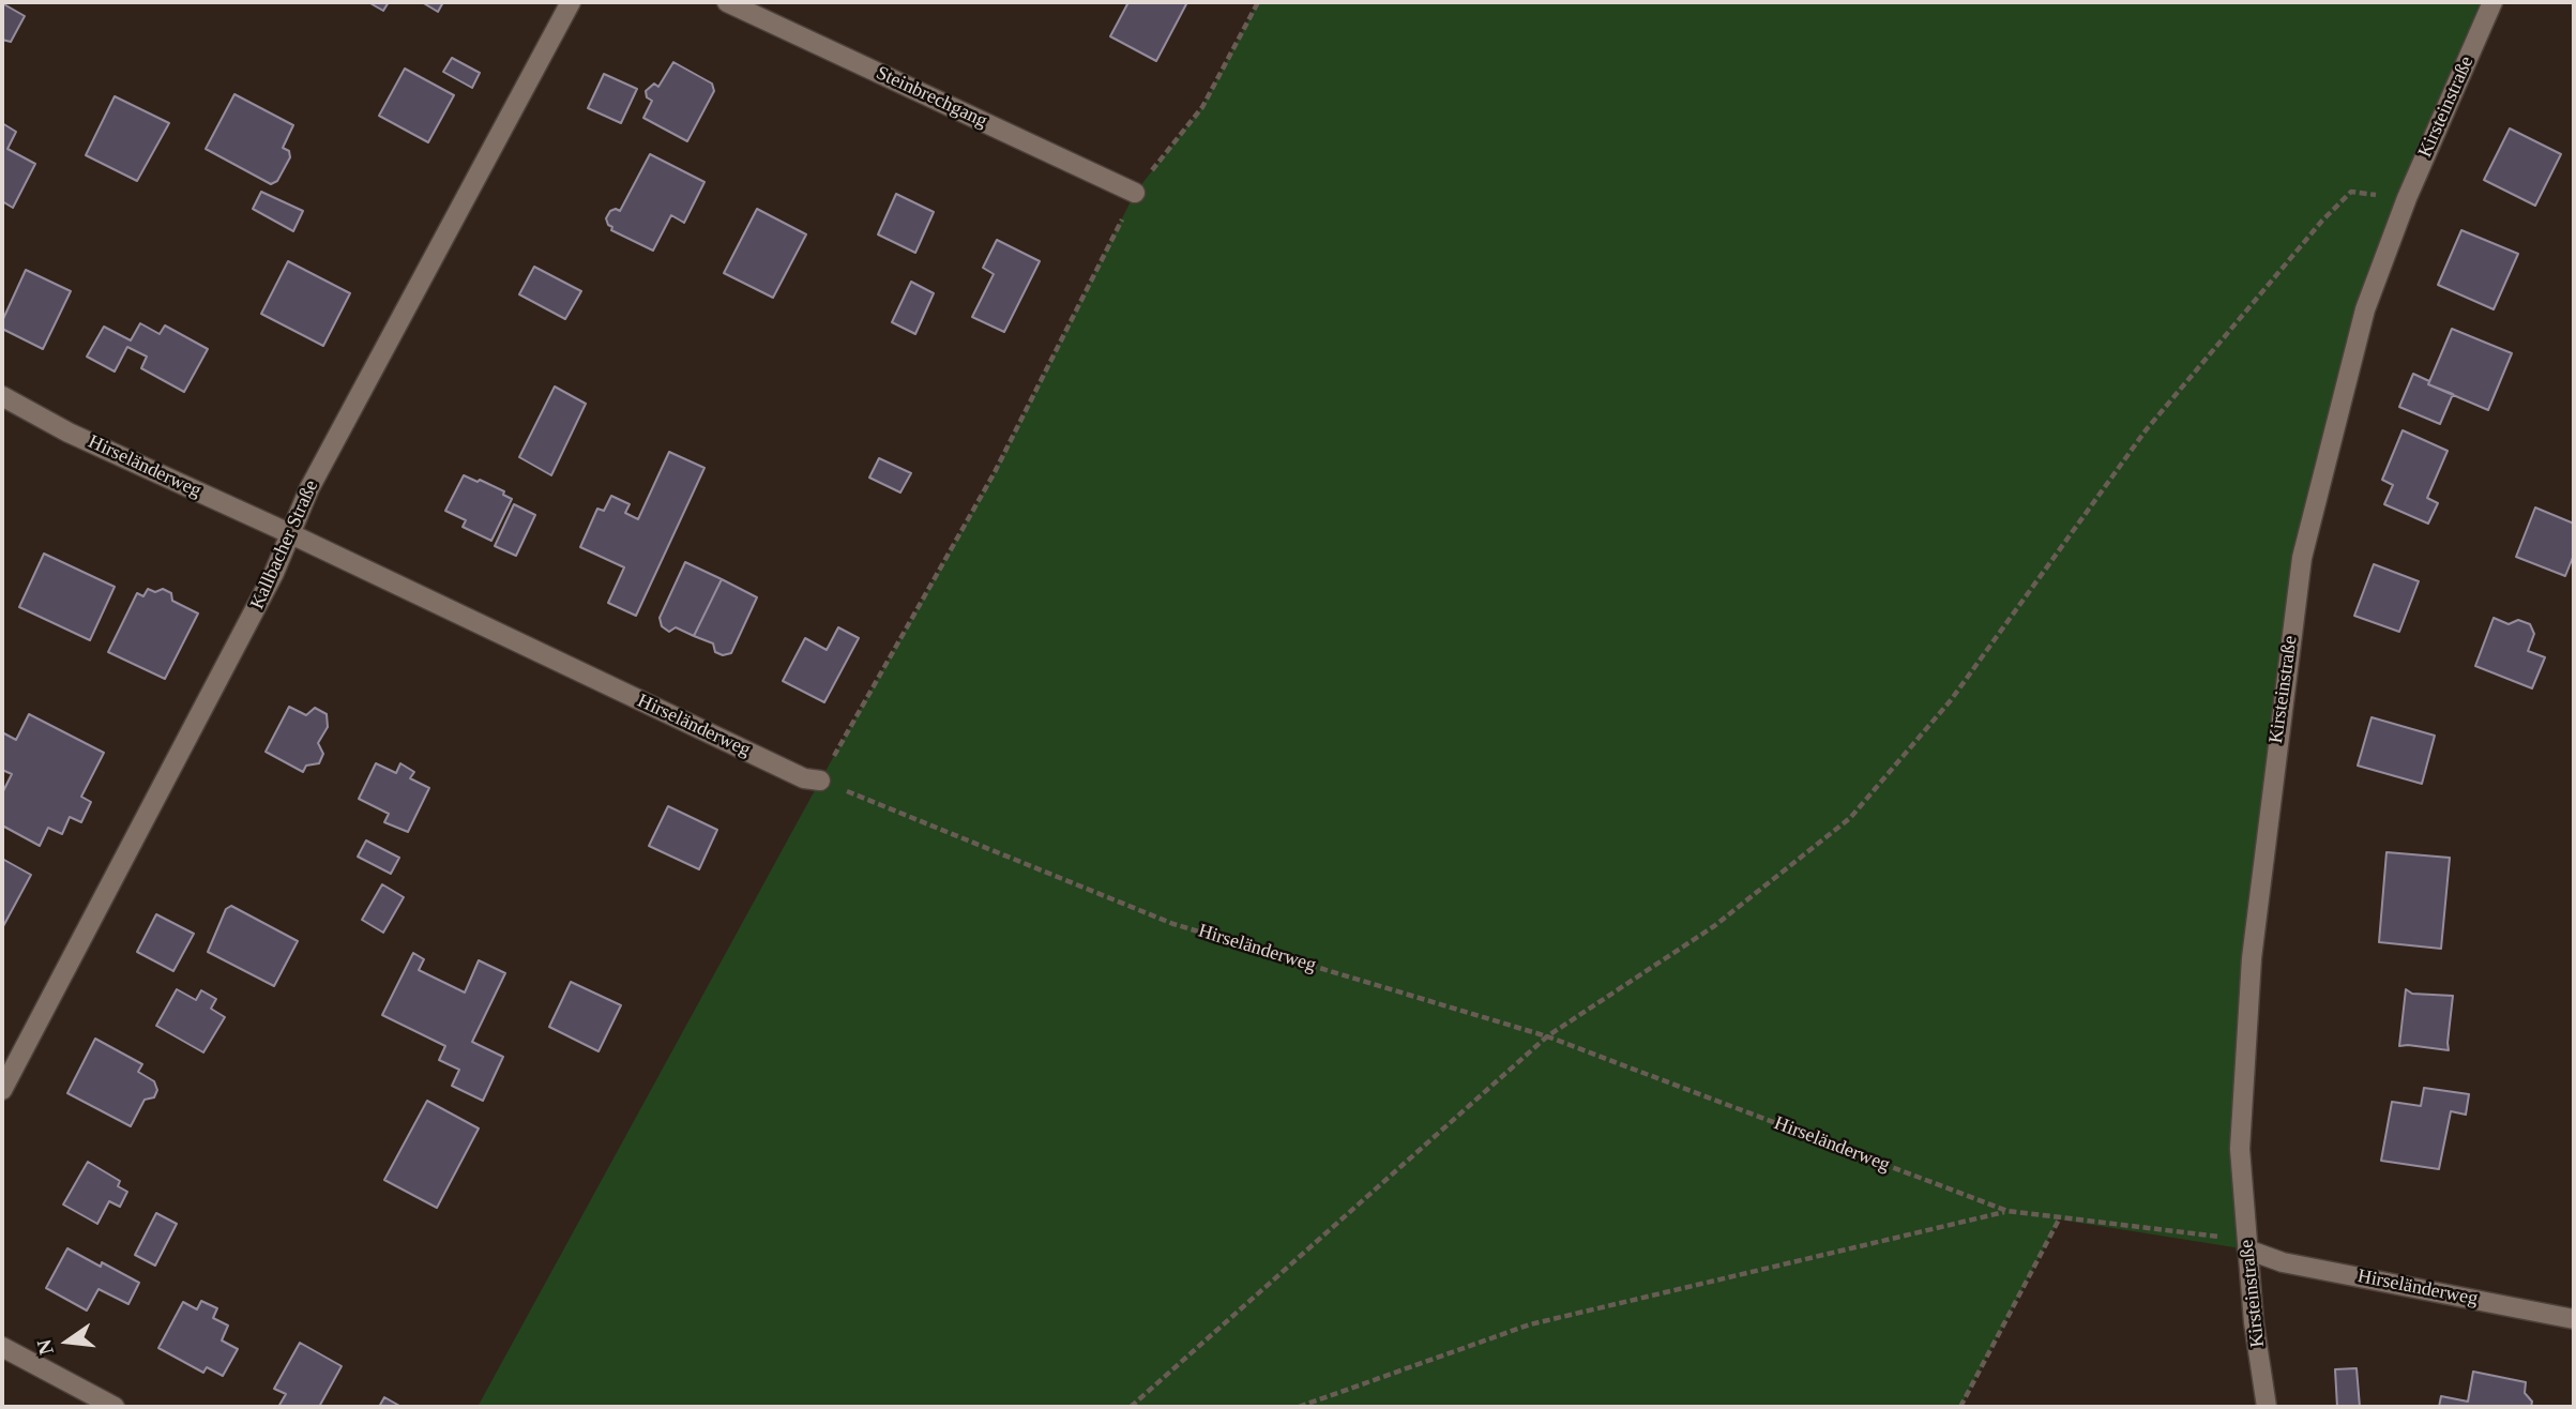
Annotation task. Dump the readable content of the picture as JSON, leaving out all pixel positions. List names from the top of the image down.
{
  "streets": {
    "street": [
      "Steinbrechgang",
      "Kirsteinstraße",
      "Hirseländerweg",
      "Kallbacher Straße"
    ]
  },
  "crossings": [
    ["Kirsteinstraße", "Hirseländerweg"],
    ["Hirseländerweg", "Kallbacher Straße"]
  ],
  "north": "left"
}
